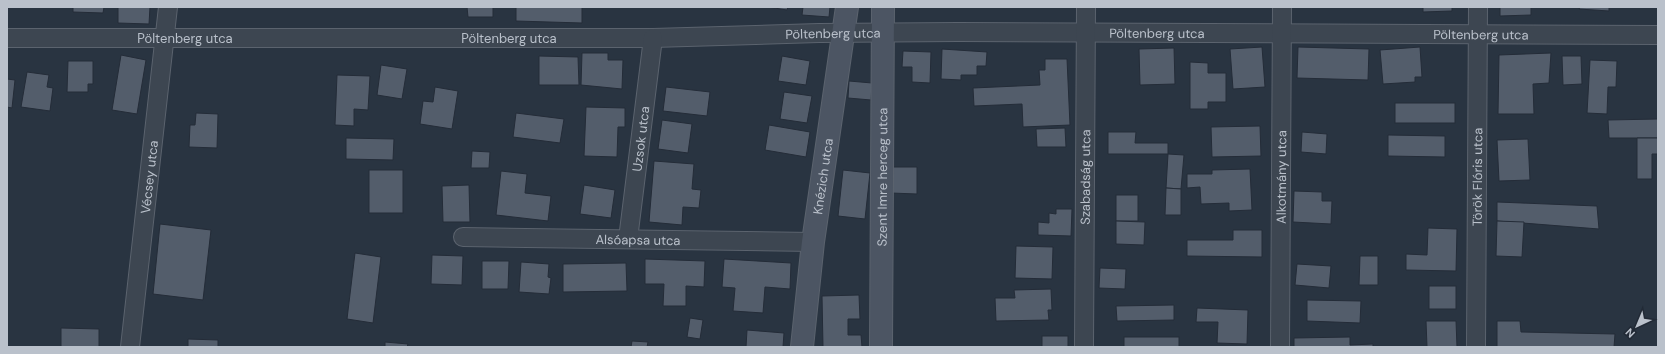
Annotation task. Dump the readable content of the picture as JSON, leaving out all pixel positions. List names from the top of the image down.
{
  "streets": {
    "street": [
      "Pöltenberg utca",
      "Uzsok utca",
      "Vécsey utca",
      "Knézich utca",
      "Szent Imre herceg utca",
      "Szabadság utca",
      "Alkotmány utca",
      "Török Flóris utca",
      "Alsóapsa utca"
    ]
  },
  "crossings": [
    ["Pöltenberg utca", "Uzsok utca"],
    ["Pöltenberg utca", "Vécsey utca"],
    ["Pöltenberg utca", "Knézich utca"],
    ["Pöltenberg utca", "Szent Imre herceg utca"],
    ["Pöltenberg utca", "Szabadság utca"],
    ["Pöltenberg utca", "Alkotmány utca"],
    ["Pöltenberg utca", "Török Flóris utca"],
    ["Uzsok utca", "Alsóapsa utca"],
    ["Knézich utca", "Alsóapsa utca"]
  ],
  "north": "bottom left"
}
